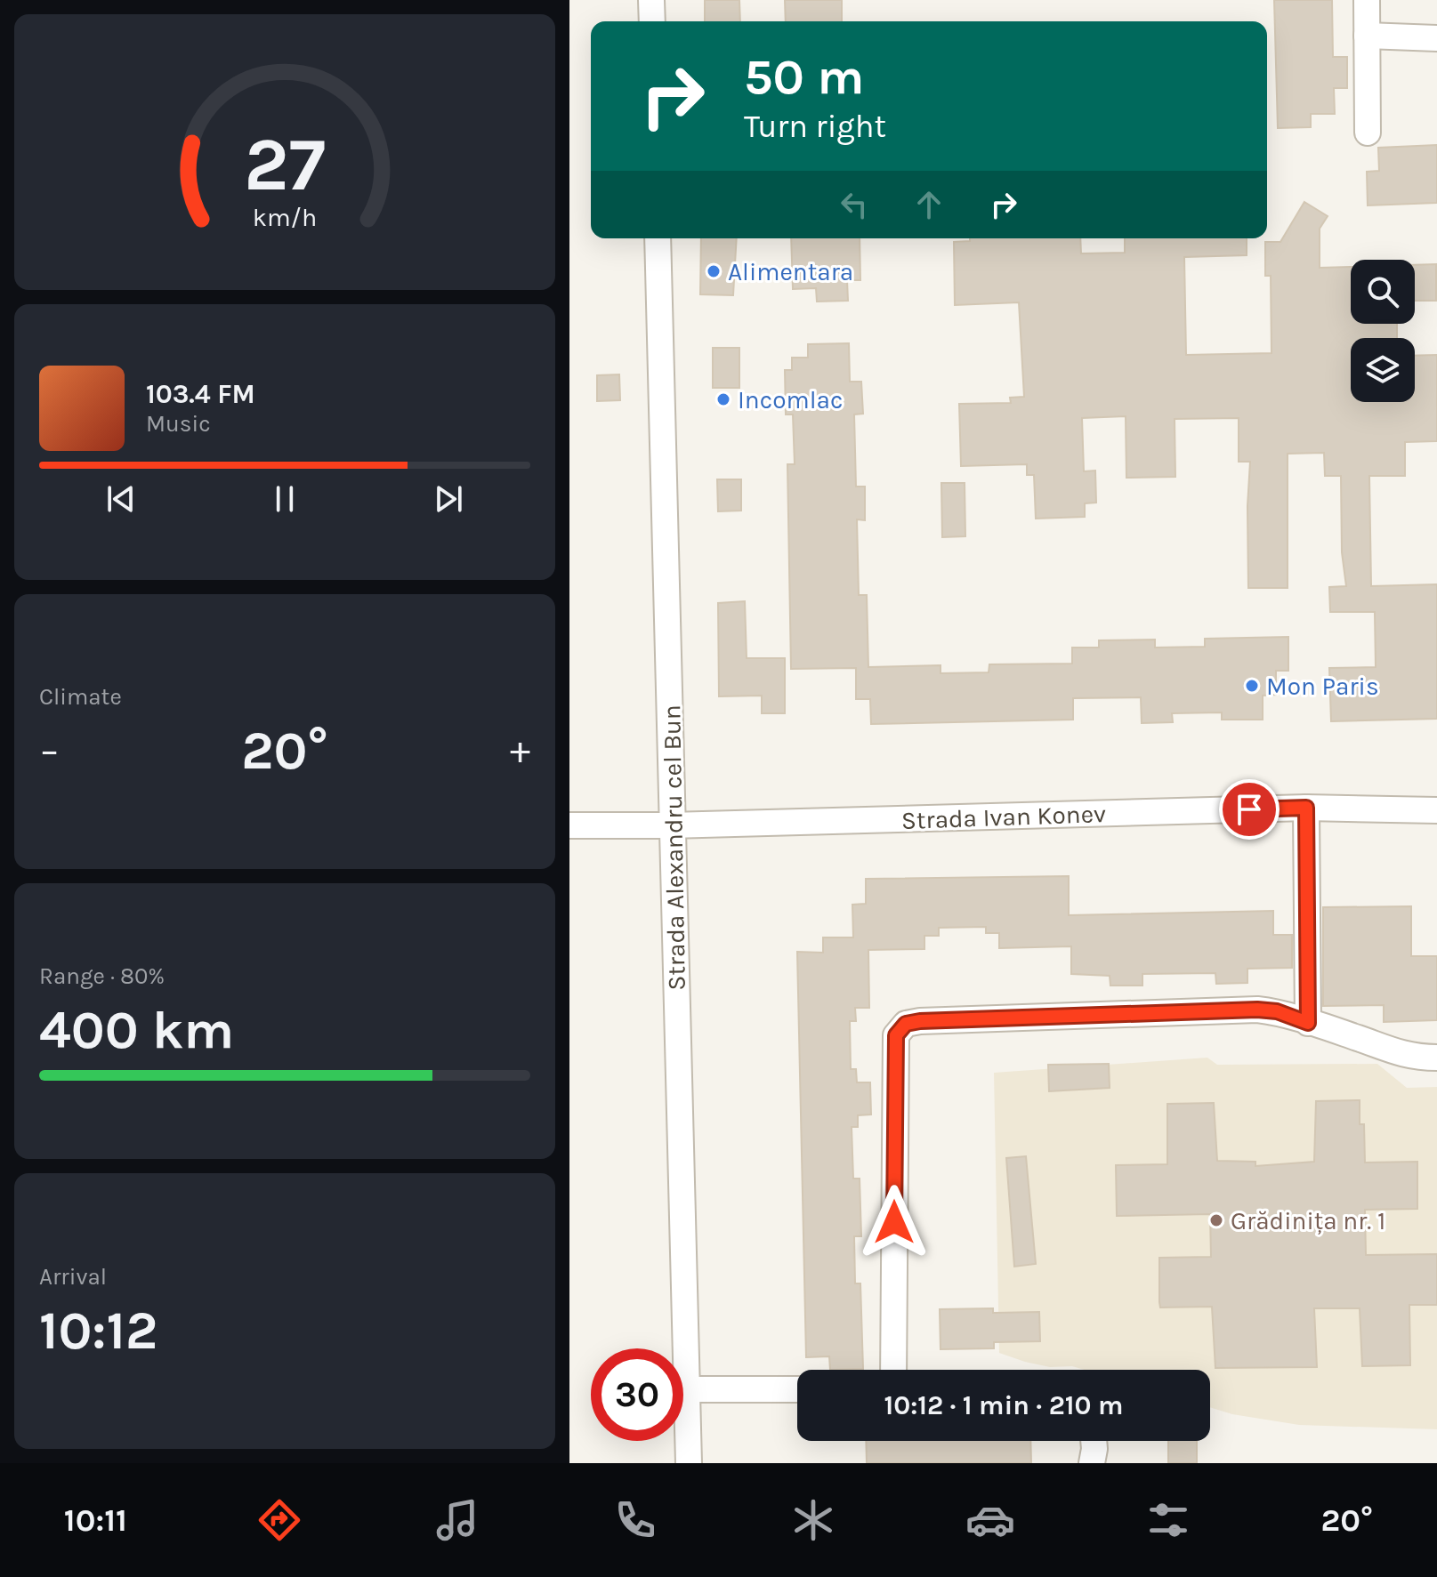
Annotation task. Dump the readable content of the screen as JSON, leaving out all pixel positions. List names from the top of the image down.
{
  "streets": {
    "street": ["Strada Ivan Konev", "Strada Alexandru cel Bun"]
  },
  "crossings": [
    ["Strada Ivan Konev", "Strada Alexandru cel Bun"]
  ],
  "places": [
    "Alimentara",
    "Incomlac",
    "Mon Paris",
    "Grădinița nr. 1"
  ],
  "page": {
    "turn": ["50 m", "Turn right"],
    "song": ["103.4 FM", "Music"],
    "tile": [
      "Climate",
      ["Range · 80%", "400 km"],
      ["Arrival", "10:12"]
    ],
    "heat": ["−", "20°", "+"],
    "limit": "30",
    "trip": "10:12 · 1 min · 210 m",
    "tabs": ["10:11", "20°"],
    "gauge": ["27", "km/h"]
  }
}
